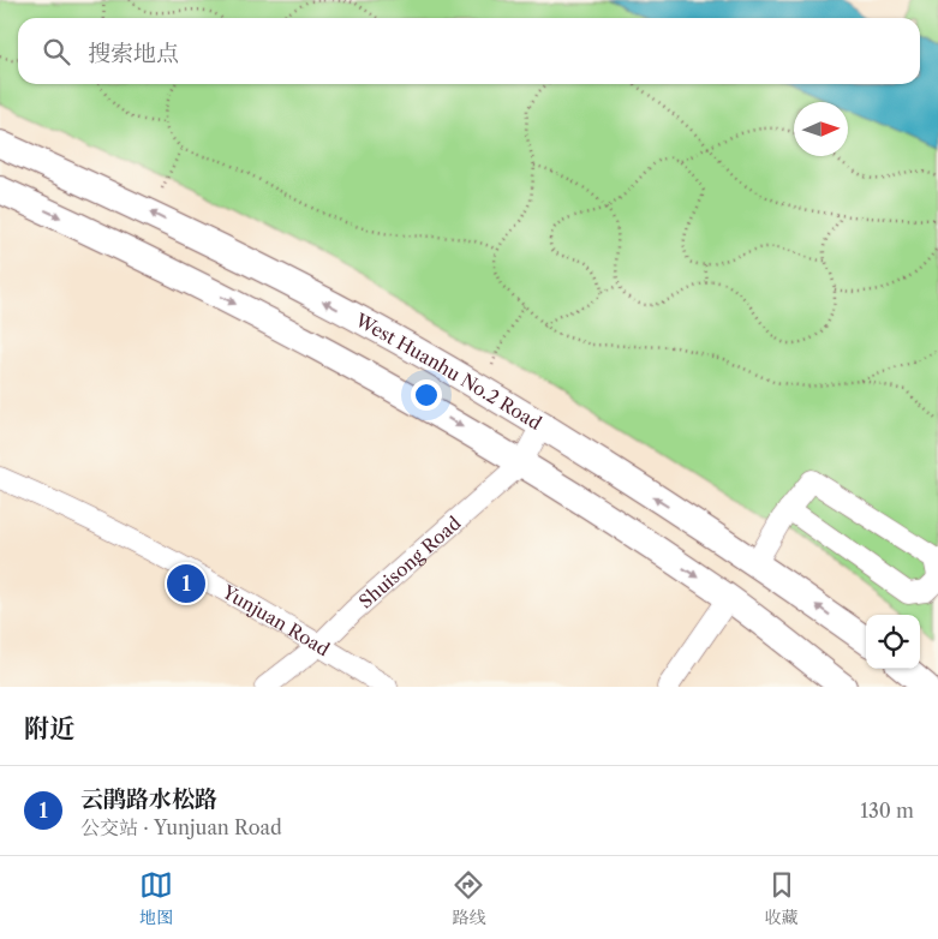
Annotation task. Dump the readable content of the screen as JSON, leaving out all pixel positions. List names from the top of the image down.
{
  "streets": {
    "main road": ["West Huanhu No.2 Road"],
    "street": ["Shuisong Road", "Yunjuan Road"]
  },
  "crossings": [
    ["West Huanhu No.2 Road", "Shuisong Road"],
    ["Shuisong Road", "Yunjuan Road"]
  ],
  "north": "right",
  "page": {
    "search": "搜索地点",
    "pins": "1",
    "heading": "附近",
    "list": [
      {
        "mark": "1",
        "name": "云鹃路水松路",
        "note": "公交站 · Yunjuan Road",
        "value": "130 m"
      }
    ],
    "nav": ["地图", "路线", "收藏"]
  }
}
